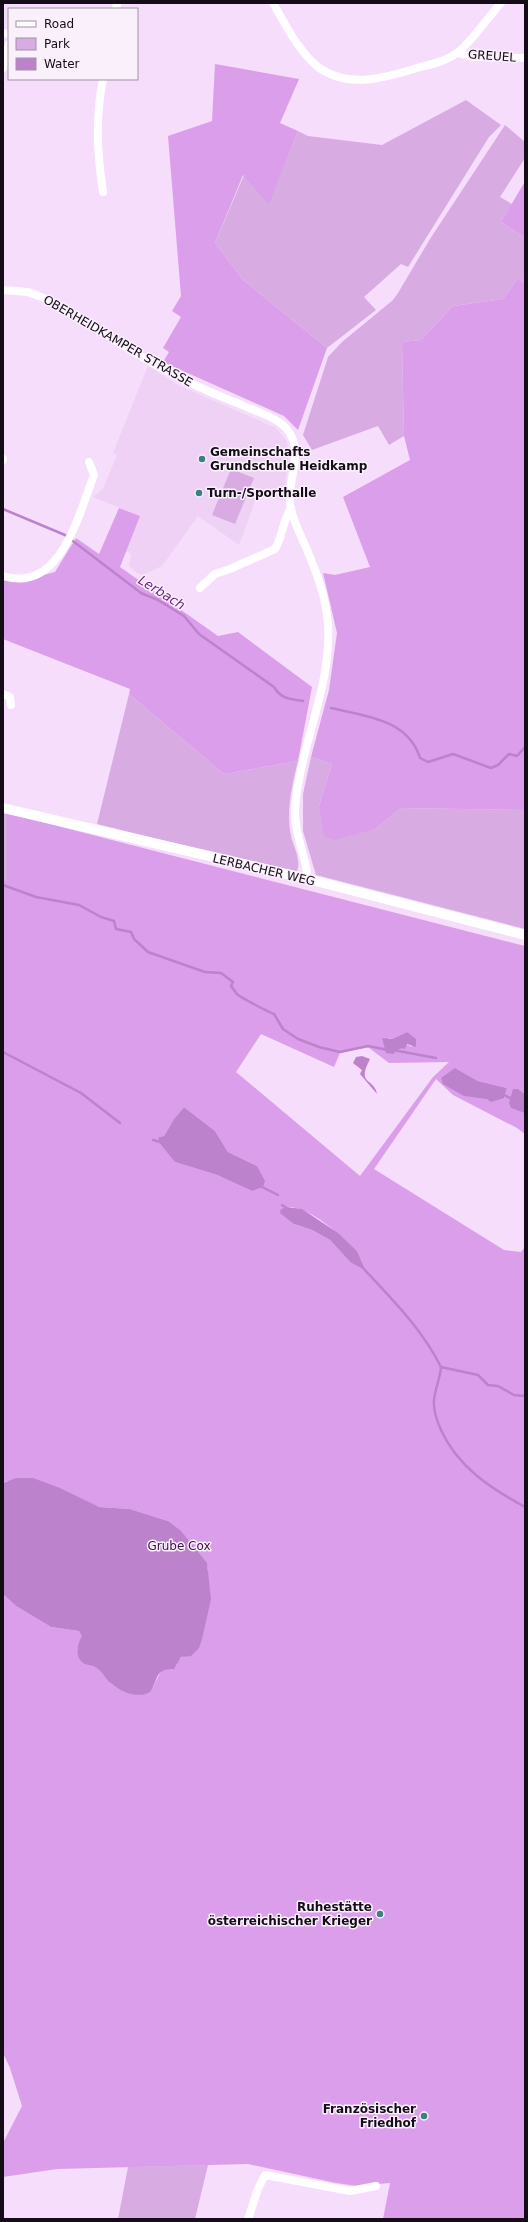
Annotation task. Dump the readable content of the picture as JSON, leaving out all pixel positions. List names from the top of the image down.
{
  "streets": {
    "street": ["GREUEL", "OBERHEIDKAMPER STRASSE", "LERBACHER WEG"]
  },
  "crossings": [
    ["OBERHEIDKAMPER STRASSE", "LERBACHER WEG"]
  ],
  "water": ["Lerbach"],
  "parks": ["Grube Cox"],
  "places": [
    "Gemeinschafts Grundschule Heidkamp",
    "Turn-/Sporthalle",
    "Ruhestätte österreichischer Krieger",
    "Französischer Friedhof"
  ],
  "legend": ["Road", "Park", "Water"]
}
